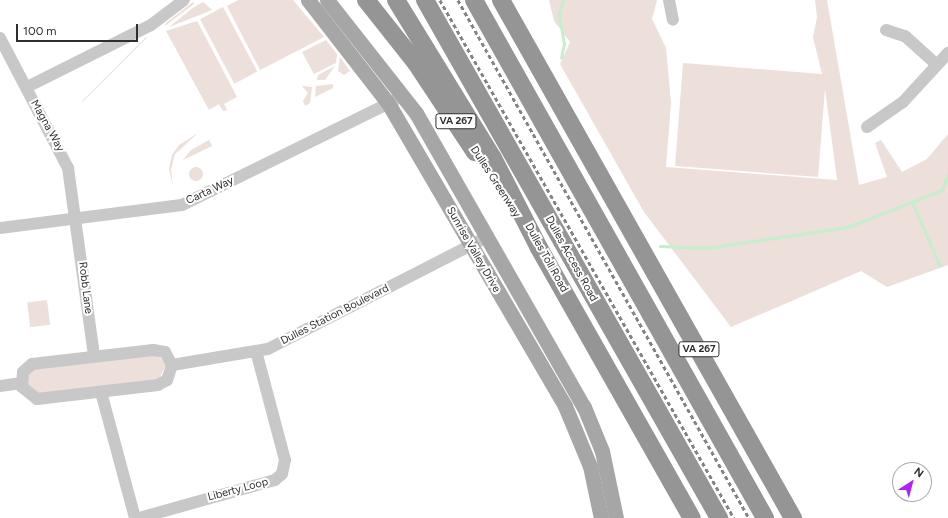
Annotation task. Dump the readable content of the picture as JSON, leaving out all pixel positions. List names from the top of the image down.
{
  "streets": {
    "highway": [
      "VA 267",
      "Dulles Greenway",
      "Dulles Toll Road",
      "Dulles Access Road"
    ],
    "main road": ["Sunrise Valley Drive"],
    "street": [
      "Magna Way",
      "Carta Way",
      "Robb Lane",
      "Dulles Station Boulevard",
      "Liberty Loop"
    ]
  },
  "crossings": [
    ["Magna Way", "Carta Way"],
    ["Magna Way", "Robb Lane"],
    ["Dulles Greenway", "Dulles Toll Road"],
    ["Carta Way", "Sunrise Valley Drive"],
    ["Carta Way", "Robb Lane"],
    ["Sunrise Valley Drive", "Dulles Station Boulevard"],
    ["Dulles Station Boulevard", "Liberty Loop"]
  ],
  "scale_bar": "100 m",
  "north": "top right"
}
